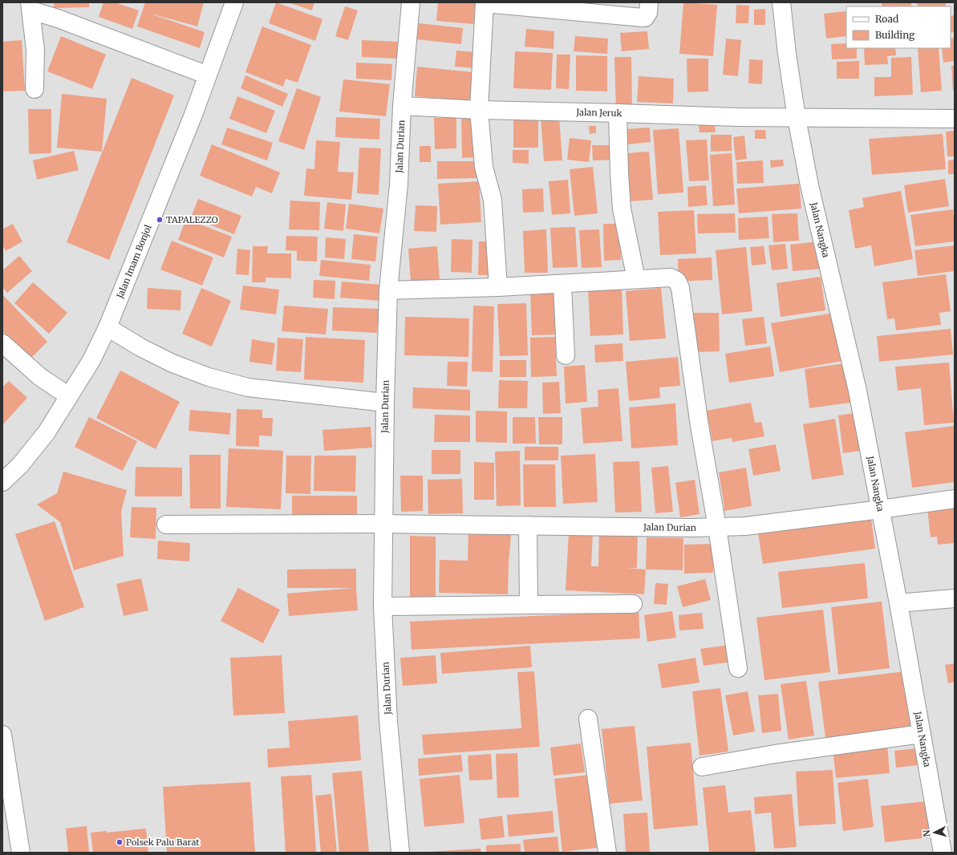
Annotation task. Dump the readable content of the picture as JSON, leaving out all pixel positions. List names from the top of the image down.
{
  "streets": {
    "main road": [
      "Jalan Jeruk",
      "Jalan Durian",
      "Jalan Nangka",
      "Jalan Imam Bonjol"
    ]
  },
  "crossings": [
    ["Jalan Jeruk", "Jalan Durian"],
    ["Jalan Jeruk", "Jalan Nangka"],
    ["Jalan Durian", "Jalan Nangka"]
  ],
  "places": ["TAPALEZZO", "Polsek Palu Barat"],
  "legend": ["Road", "Building"],
  "north": "left"
}
